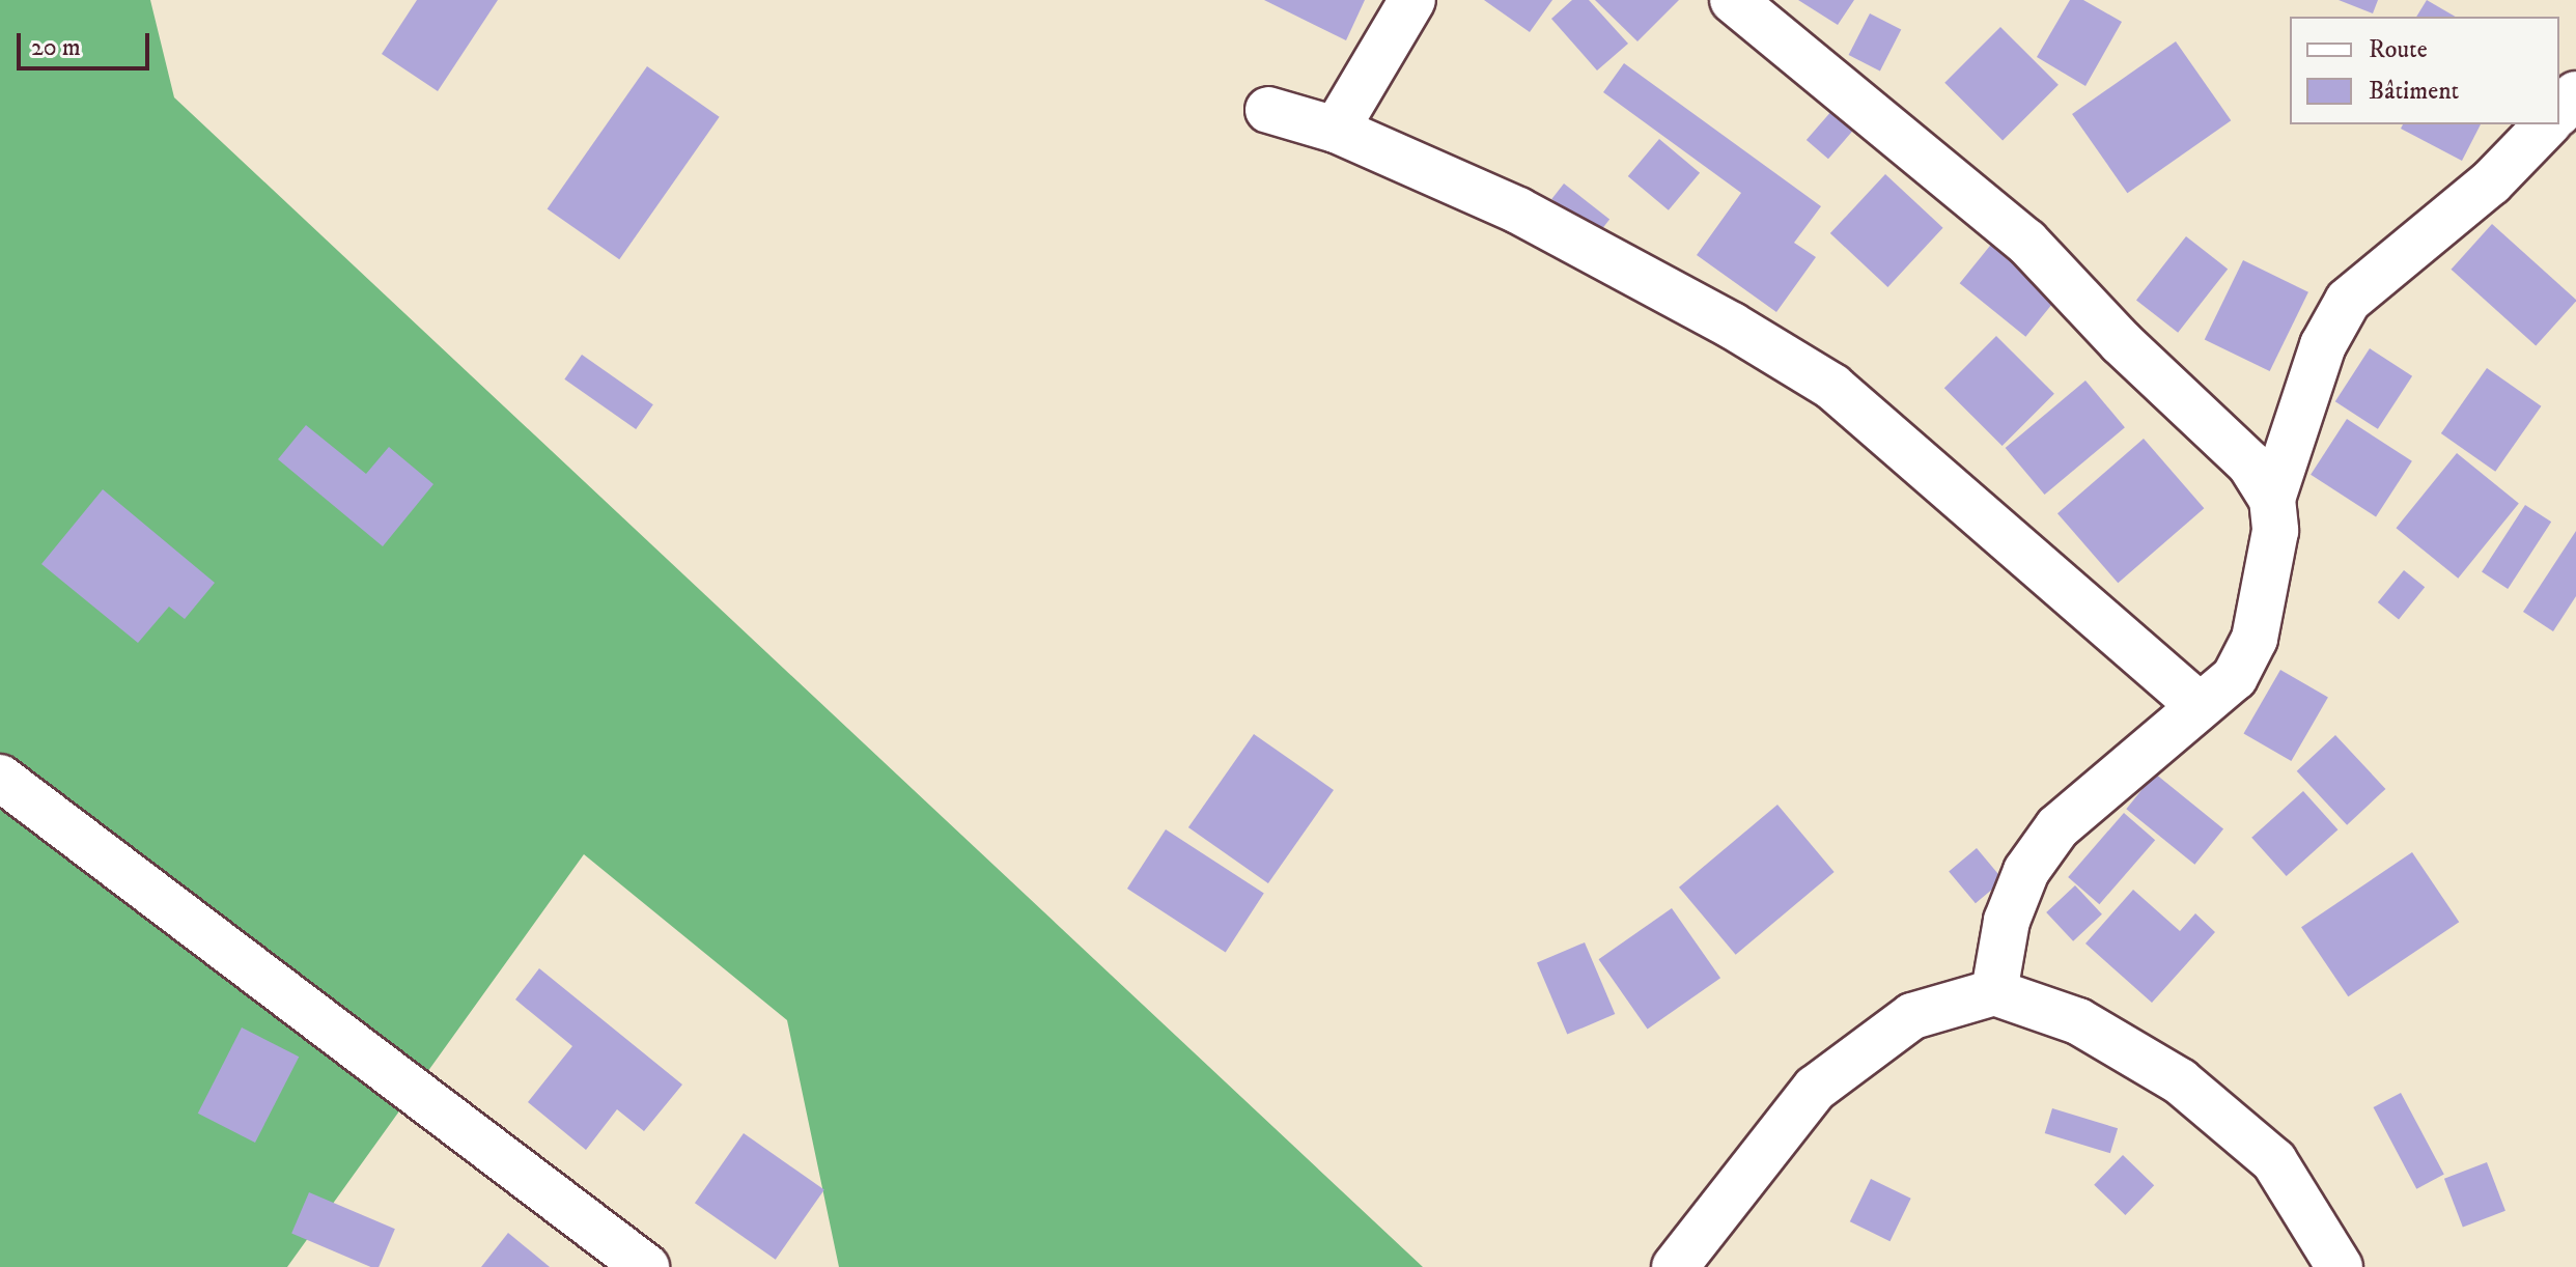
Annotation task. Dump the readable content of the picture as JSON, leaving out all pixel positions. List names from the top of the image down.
{
  "legend": ["Route", "Bâtiment"],
  "scale_bar": "20 m"
}
